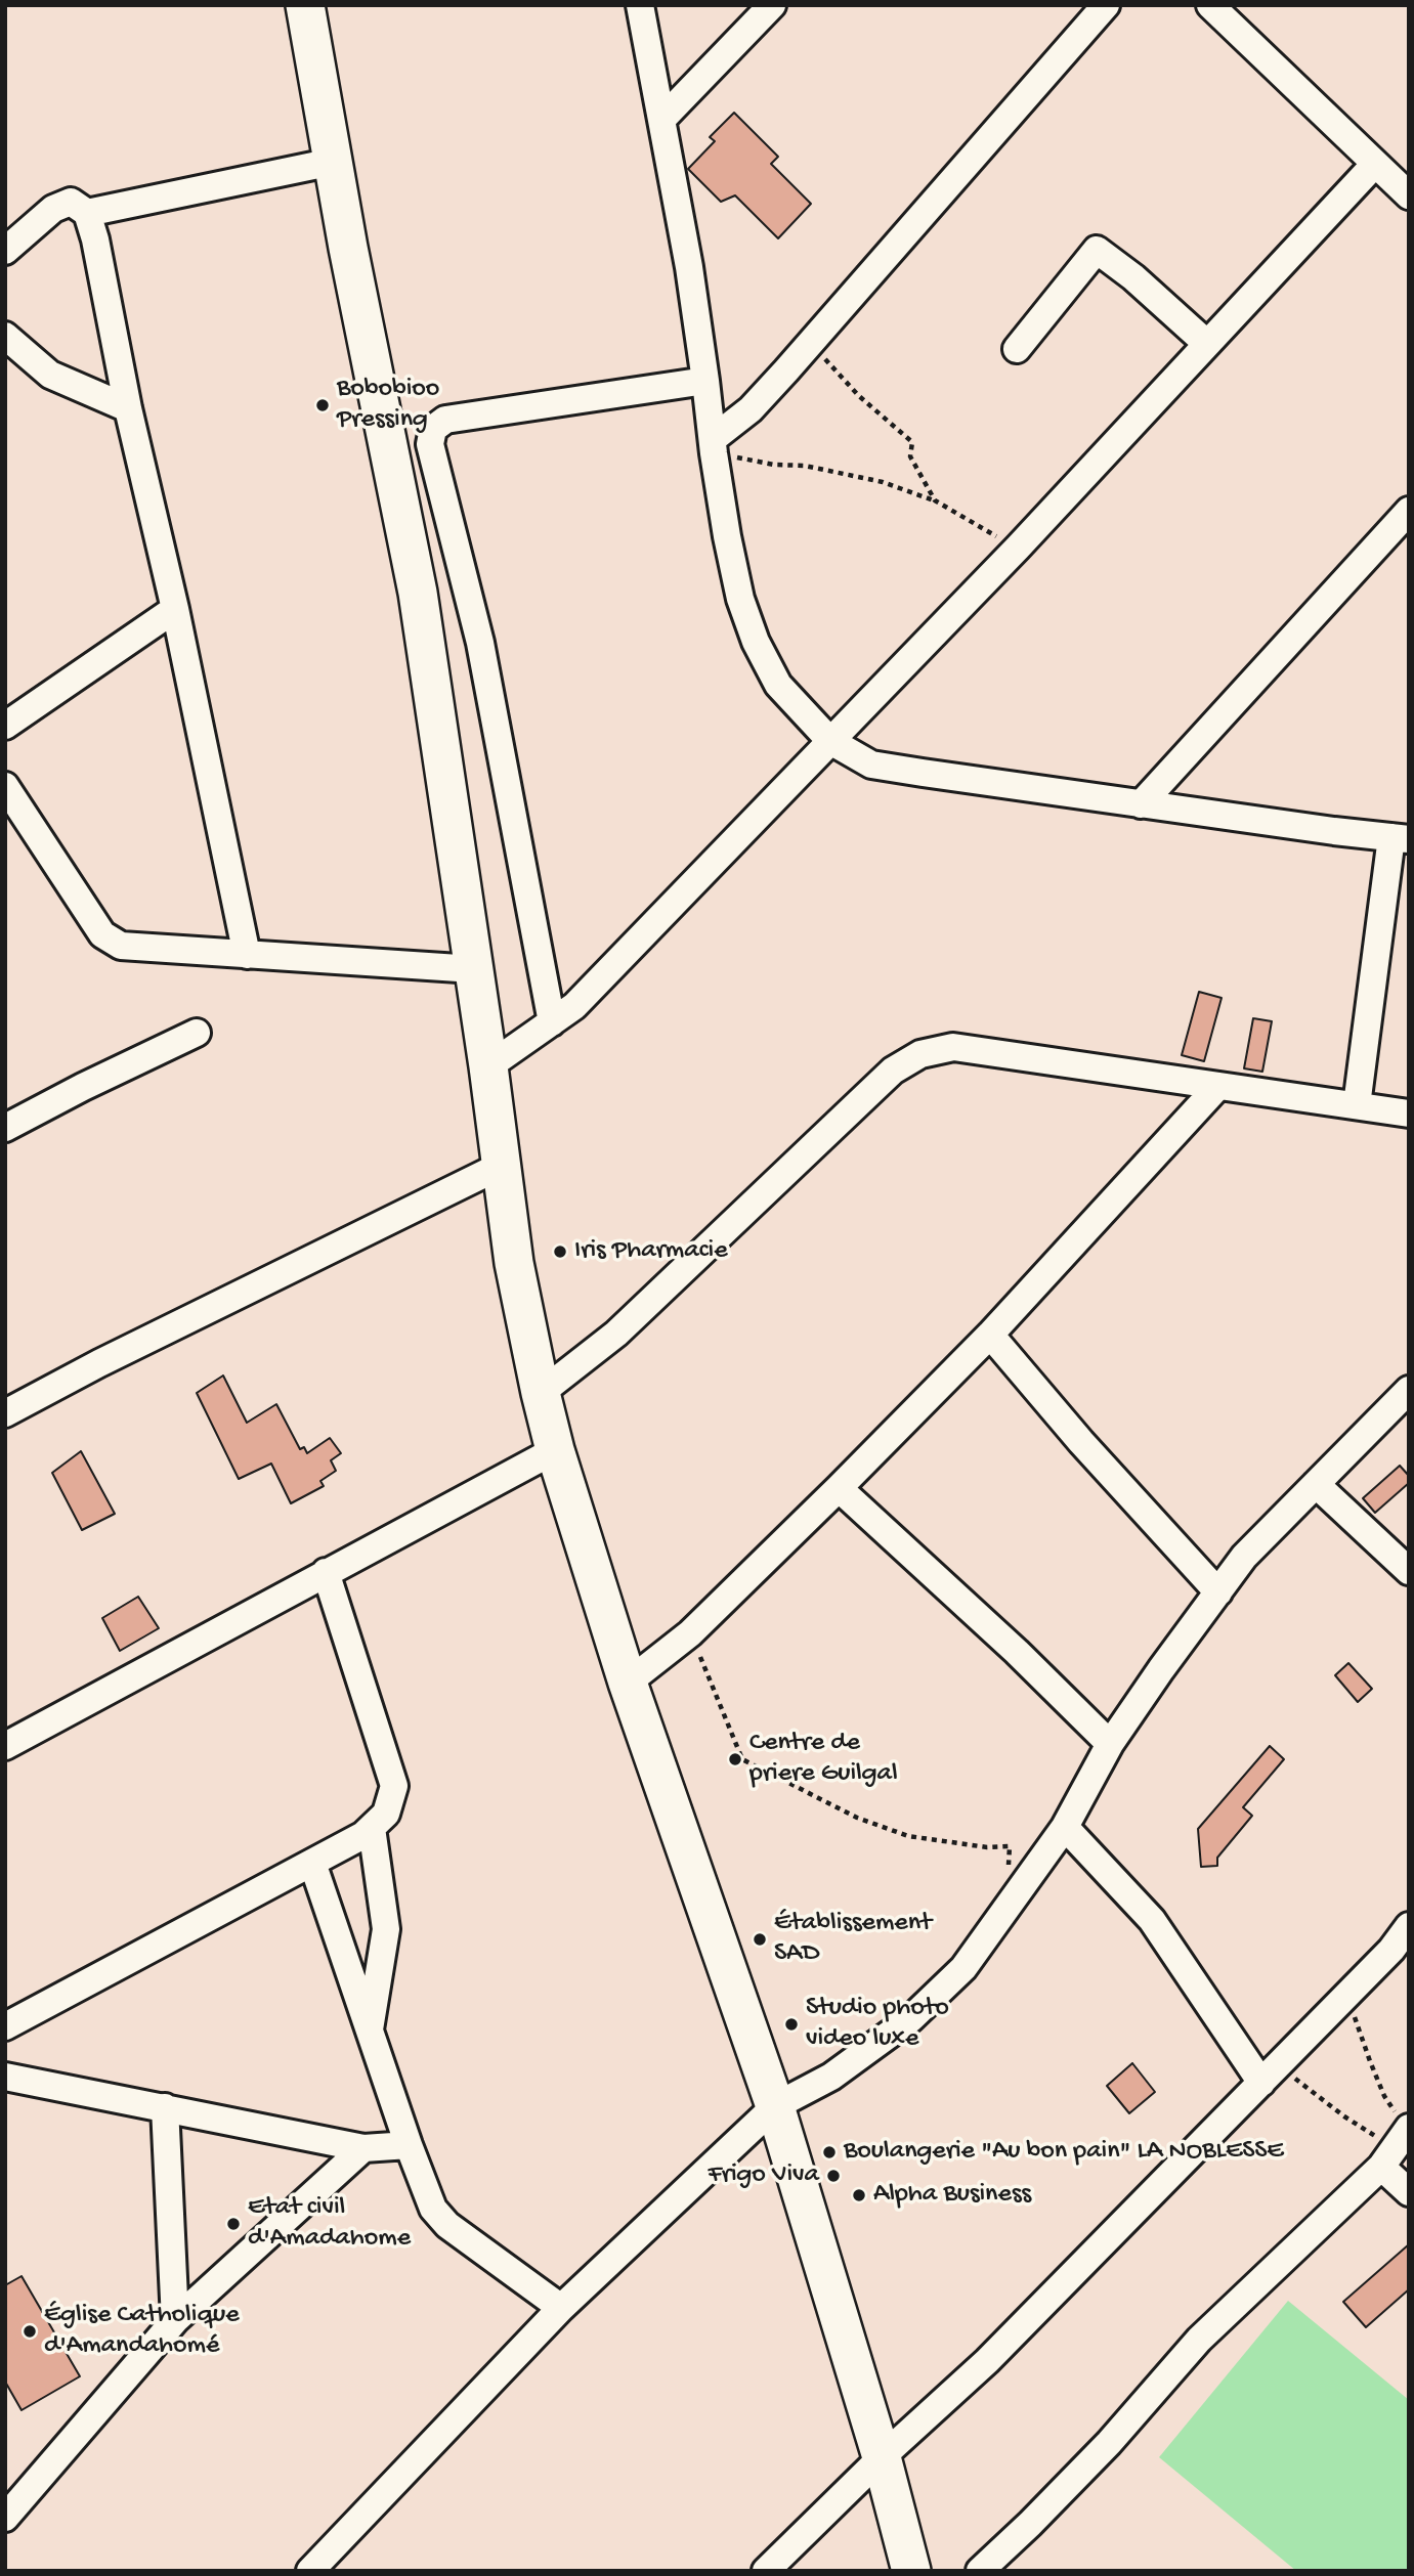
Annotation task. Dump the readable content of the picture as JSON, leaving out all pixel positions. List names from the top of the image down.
{
  "places": [
    "Bobobioo Pressing",
    "Iris Pharmacie",
    "Centre de priere Guilgal",
    "Établissement SAD",
    "Studio photo video luxe",
    "Boulangerie \"Au bon pain\" LA NOBLESSE",
    "Frigo Viva",
    "Alpha Business",
    "Etat civil d'Amadahome",
    "Église Catholique d'Amandahomé"
  ]
}
